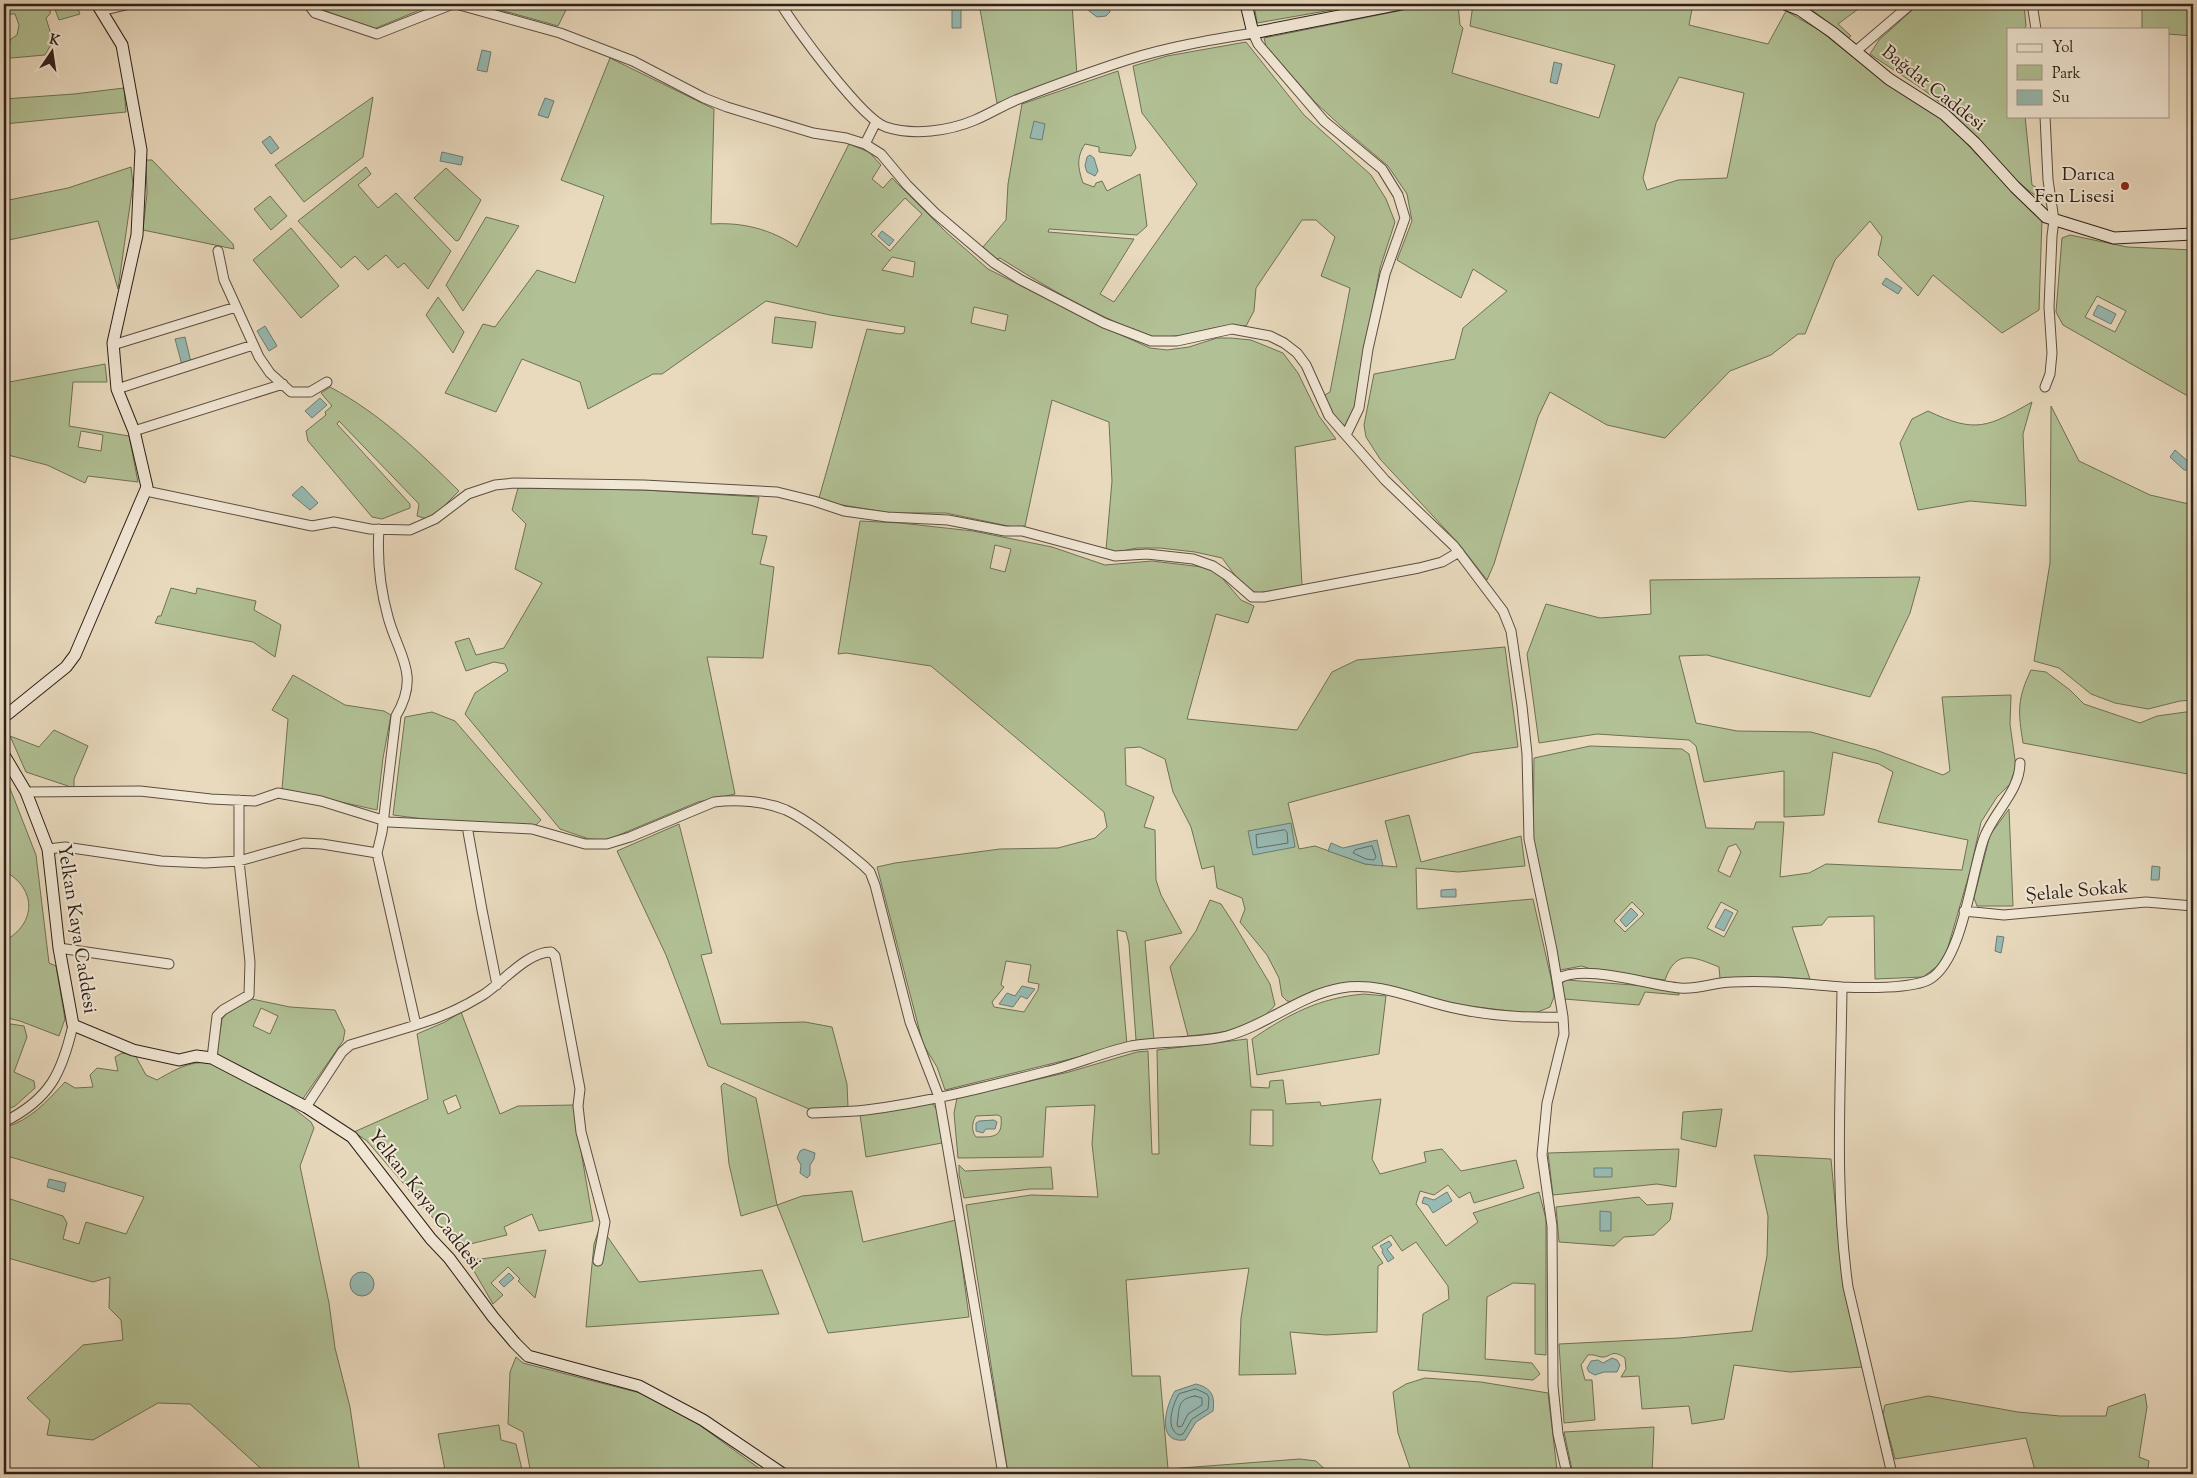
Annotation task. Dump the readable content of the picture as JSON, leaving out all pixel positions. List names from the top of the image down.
{
  "streets": {
    "street": ["Bağdat Caddesi", "Şelale Sokak", "Yelkan Kaya Caddesi"]
  },
  "places": ["Darıca Fen Lisesi"],
  "legend": ["Yol", "Park", "Su"],
  "north": "top"
}
